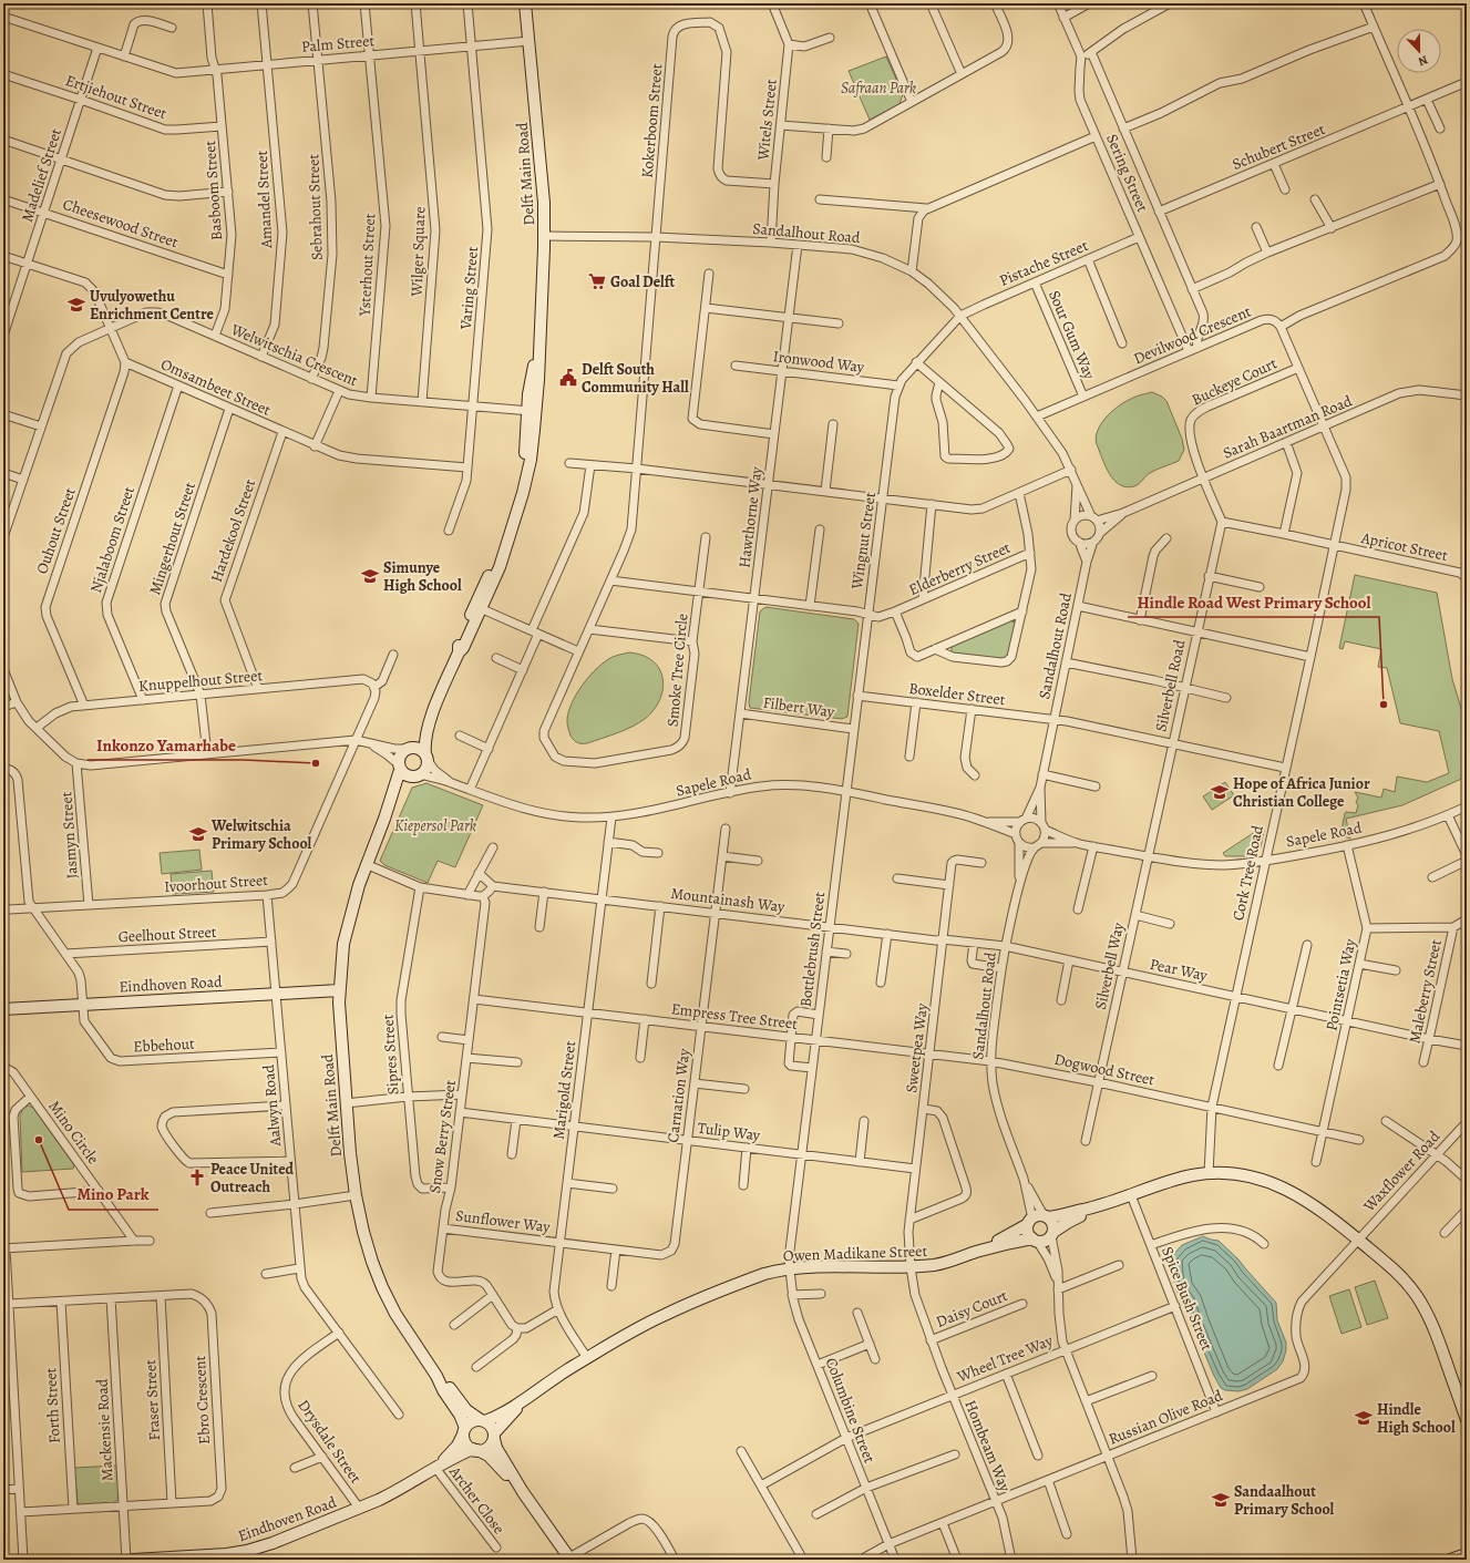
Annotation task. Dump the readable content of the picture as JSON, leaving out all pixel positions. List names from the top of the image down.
{
  "streets": {
    "street": [
      "Palm Street",
      "Ertjiehout Street",
      "Witels Street",
      "Kokerboom Street",
      "Schubert Street",
      "Sering Street",
      "Delft Main Road",
      "Madelief Street",
      "Basboom Street",
      "Amandel Street",
      "Sebrahout Street",
      "Cheesewood Street",
      "Sandalhout Road",
      "Wilger Square",
      "Pistache Street",
      "Ysterhout Street",
      "Varing Street",
      "Sour Gum Way",
      "Devilwood Crescent",
      "Welwitschia Crescent",
      "Ironwood Way",
      "Buckeye Court",
      "Omsambeet Street",
      "Sarah Baartman Road",
      "Hawthorne Way",
      "Ouhout Street",
      "Hardekool Street",
      "Mingerhout Street",
      "Njalaboom Street",
      "Wingnut Street",
      "Apricot Street",
      "Elderberry Street",
      "Smoke Tree Circle",
      "Knuppelhout Street",
      "Silverbell Road",
      "Boxelder Street",
      "Filbert Way",
      "Sapele Road",
      "Jasmyn Street",
      "Cork Tree Road",
      "Ivoorhout Street",
      "Mountainash Way",
      "Geelhout Street",
      "Bottlebrush Street",
      "Silverbell Way",
      "Pear Way",
      "Eindhoven Road",
      "Pointsetia Way",
      "Maleberry Street",
      "Empress Tree Street",
      "Ebbehout",
      "Sweetpea Way",
      "Sipres Street",
      "Dogwood Street",
      "Marigold Street",
      "Carnation Way",
      "Aalwyn Road",
      "Tulip Way",
      "Mino Circle",
      "Snow Berry Street",
      "Waxflower Road",
      "Sunflower Way",
      "Owen Madikane Street",
      "Spice Bush Street",
      "Daisy Court",
      "Wheel Tree Way",
      "Fraser Street",
      "Ebro Crescent",
      "Forth Street",
      "Columbine Street",
      "Russian Olive Road",
      "Mackensie Road",
      "Drysdale Street",
      "Hombeam Way",
      "Archer Close"
    ]
  },
  "crossings": [
    ["Palm Street", "Delft Main Road"],
    ["Palm Street", "Basboom Street"],
    ["Palm Street", "Amandel Street"],
    ["Palm Street", "Sebrahout Street"],
    ["Palm Street", "Wilger Square"],
    ["Palm Street", "Ysterhout Street"],
    ["Palm Street", "Varing Street"],
    ["Ertjiehout Street", "Madelief Street"],
    ["Ertjiehout Street", "Basboom Street"],
    ["Witels Street", "Kokerboom Street"],
    ["Witels Street", "Sandalhout Road"],
    ["Kokerboom Street", "Sandalhout Road"],
    ["Kokerboom Street", "Elderberry Street"],
    ["Kokerboom Street", "Smoke Tree Circle"],
    ["Sering Street", "Pistache Street"],
    ["Sering Street", "Devilwood Crescent"],
    ["Delft Main Road", "Sandalhout Road"],
    ["Delft Main Road", "Welwitschia Crescent"],
    ["Delft Main Road", "Sapele Road"],
    ["Delft Main Road", "Eindhoven Road"],
    ["Delft Main Road", "Owen Madikane Street"],
    ["Madelief Street", "Cheesewood Street"],
    ["Basboom Street", "Cheesewood Street"],
    ["Basboom Street", "Welwitschia Crescent"],
    ["Amandel Street", "Welwitschia Crescent"],
    ["Sebrahout Street", "Welwitschia Crescent"],
    ["Sandalhout Road", "Pistache Street"],
    ["Sandalhout Road", "Devilwood Crescent"],
    ["Sandalhout Road", "Sarah Baartman Road"],
    ["Sandalhout Road", "Hawthorne Way"],
    ["Sandalhout Road", "Wingnut Street"],
    ["Sandalhout Road", "Boxelder Street"],
    ["Sandalhout Road", "Sapele Road"],
    ["Sandalhout Road", "Mountainash Way"],
    ["Sandalhout Road", "Pear Way"],
    ["Sandalhout Road", "Empress Tree Street"],
    ["Sandalhout Road", "Dogwood Street"],
    ["Sandalhout Road", "Owen Madikane Street"],
    ["Wilger Square", "Welwitschia Crescent"],
    ["Pistache Street", "Sour Gum Way"],
    ["Pistache Street", "Wingnut Street"],
    ["Ysterhout Street", "Welwitschia Crescent"],
    ["Varing Street", "Welwitschia Crescent"],
    ["Varing Street", "Omsambeet Street"],
    ["Sour Gum Way", "Devilwood Crescent"],
    ["Ironwood Way", "Hawthorne Way"],
    ["Ironwood Way", "Wingnut Street"],
    ["Buckeye Court", "Sarah Baartman Road"],
    ["Omsambeet Street", "Ouhout Street"],
    ["Omsambeet Street", "Hardekool Street"],
    ["Omsambeet Street", "Mingerhout Street"],
    ["Omsambeet Street", "Njalaboom Street"],
    ["Sarah Baartman Road", "Cork Tree Road"],
    ["Hawthorne Way", "Elderberry Street"],
    ["Hawthorne Way", "Filbert Way"],
    ["Hawthorne Way", "Sapele Road"],
    ["Ouhout Street", "Knuppelhout Street"],
    ["Hardekool Street", "Knuppelhout Street"],
    ["Mingerhout Street", "Knuppelhout Street"],
    ["Njalaboom Street", "Knuppelhout Street"],
    ["Wingnut Street", "Elderberry Street"],
    ["Wingnut Street", "Boxelder Street"],
    ["Wingnut Street", "Filbert Way"],
    ["Wingnut Street", "Sapele Road"],
    ["Wingnut Street", "Bottlebrush Street"],
    ["Apricot Street", "Silverbell Road"],
    ["Apricot Street", "Cork Tree Road"],
    ["Elderberry Street", "Smoke Tree Circle"],
    ["Knuppelhout Street", "Ivoorhout Street"],
    ["Silverbell Road", "Boxelder Street"],
    ["Silverbell Road", "Sapele Road"],
    ["Silverbell Road", "Silverbell Way"],
    ["Boxelder Street", "Cork Tree Road"],
    ["Sapele Road", "Cork Tree Road"],
    ["Sapele Road", "Bottlebrush Street"],
    ["Sapele Road", "Silverbell Way"],
    ["Sapele Road", "Pointsetia Way"],
    ["Sapele Road", "Marigold Street"],
    ["Jasmyn Street", "Ivoorhout Street"],
    ["Cork Tree Road", "Pear Way"],
    ["Cork Tree Road", "Dogwood Street"],
    ["Cork Tree Road", "Owen Madikane Street"],
    ["Ivoorhout Street", "Aalwyn Road"],
    ["Mountainash Way", "Bottlebrush Street"],
    ["Mountainash Way", "Pear Way"],
    ["Mountainash Way", "Sweetpea Way"],
    ["Mountainash Way", "Marigold Street"],
    ["Mountainash Way", "Carnation Way"],
    ["Geelhout Street", "Aalwyn Road"],
    ["Bottlebrush Street", "Empress Tree Street"],
    ["Bottlebrush Street", "Tulip Way"],
    ["Bottlebrush Street", "Owen Madikane Street"],
    ["Bottlebrush Street", "Columbine Street"],
    ["Silverbell Way", "Pear Way"],
    ["Silverbell Way", "Dogwood Street"],
    ["Pear Way", "Pointsetia Way"],
    ["Pear Way", "Maleberry Street"],
    ["Eindhoven Road", "Ebbehout"],
    ["Eindhoven Road", "Aalwyn Road"],
    ["Eindhoven Road", "Owen Madikane Street"],
    ["Eindhoven Road", "Drysdale Street"],
    ["Eindhoven Road", "Archer Close"],
    ["Empress Tree Street", "Sweetpea Way"],
    ["Empress Tree Street", "Dogwood Street"],
    ["Empress Tree Street", "Marigold Street"],
    ["Empress Tree Street", "Carnation Way"],
    ["Empress Tree Street", "Snow Berry Street"],
    ["Ebbehout", "Aalwyn Road"],
    ["Sweetpea Way", "Tulip Way"],
    ["Sweetpea Way", "Owen Madikane Street"],
    ["Sweetpea Way", "Hombeam Way"],
    ["Sipres Street", "Snow Berry Street"],
    ["Marigold Street", "Carnation Way"],
    ["Marigold Street", "Tulip Way"],
    ["Marigold Street", "Sunflower Way"],
    ["Marigold Street", "Owen Madikane Street"],
    ["Carnation Way", "Tulip Way"],
    ["Carnation Way", "Sunflower Way"],
    ["Aalwyn Road", "Drysdale Street"],
    ["Tulip Way", "Snow Berry Street"],
    ["Snow Berry Street", "Sunflower Way"],
    ["Waxflower Road", "Owen Madikane Street"],
    ["Waxflower Road", "Russian Olive Road"],
    ["Owen Madikane Street", "Spice Bush Street"],
    ["Owen Madikane Street", "Columbine Street"],
    ["Owen Madikane Street", "Russian Olive Road"],
    ["Owen Madikane Street", "Hombeam Way"],
    ["Spice Bush Street", "Wheel Tree Way"],
    ["Spice Bush Street", "Russian Olive Road"],
    ["Daisy Court", "Hombeam Way"],
    ["Wheel Tree Way", "Columbine Street"],
    ["Wheel Tree Way", "Hombeam Way"],
    ["Fraser Street", "Ebro Crescent"],
    ["Ebro Crescent", "Forth Street"],
    ["Ebro Crescent", "Mackensie Road"],
    ["Columbine Street", "Russian Olive Road"],
    ["Russian Olive Road", "Hombeam Way"]
  ],
  "parks": ["Safraan Park", "Kiepersol Park"],
  "places": {
    "supermarket": ["Goal Delft"],
    "school or university": [
      "Uvulyowethu Enrichment Centre",
      "Simunye High School",
      "Hope of Africa Junior Christian College",
      "Welwitschia Primary School",
      "Hindle High School",
      "Sandaalhout Primary School"
    ],
    "public building": ["Delft South Community Hall"],
    "other": ["Hindle Road West Primary School", "Inkonzo Yamarhabe", "Mino Park"],
    "church": ["Peace United Outreach"]
  },
  "north": "bottom"
}
